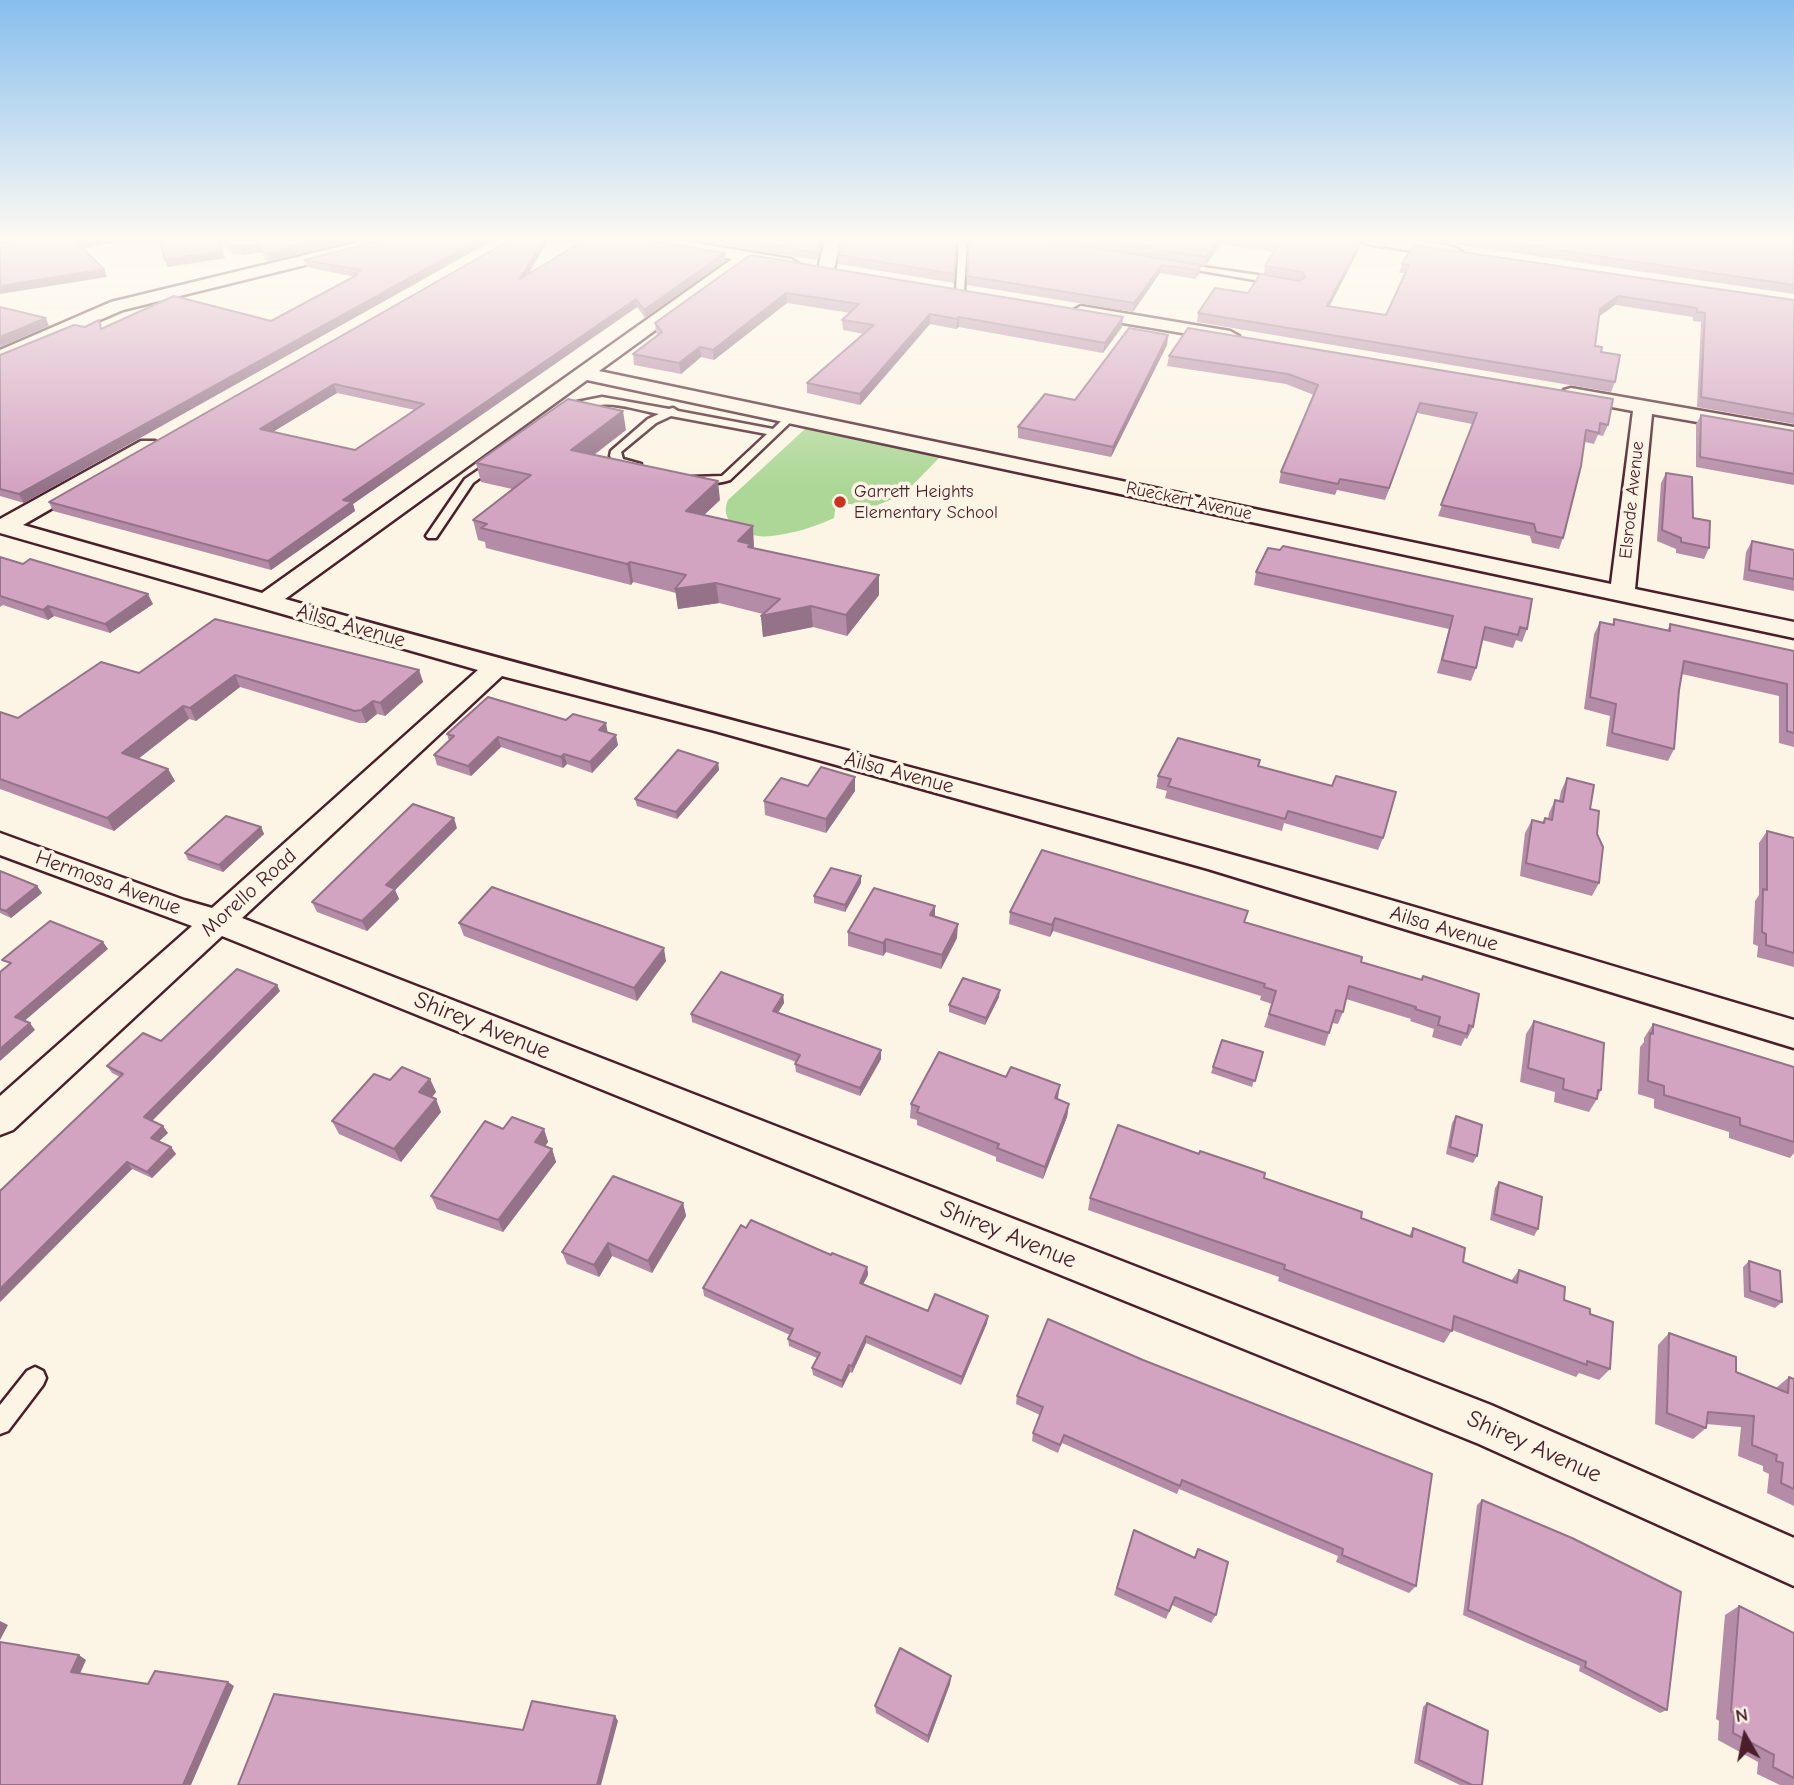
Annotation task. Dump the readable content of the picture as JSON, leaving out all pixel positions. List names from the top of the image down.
{
  "streets": {
    "street": [
      "Elsrode Avenue",
      "Rueckert Avenue",
      "Ailsa Avenue",
      "Hermosa Avenue",
      "Morello Road",
      "Shirey Avenue"
    ]
  },
  "crossings": [
    ["Elsrode Avenue", "Rueckert Avenue"],
    ["Ailsa Avenue", "Morello Road"],
    ["Hermosa Avenue", "Morello Road"],
    ["Hermosa Avenue", "Shirey Avenue"],
    ["Morello Road", "Shirey Avenue"]
  ],
  "places": ["Garrett Heights Elementary School"],
  "north": "top"
}
